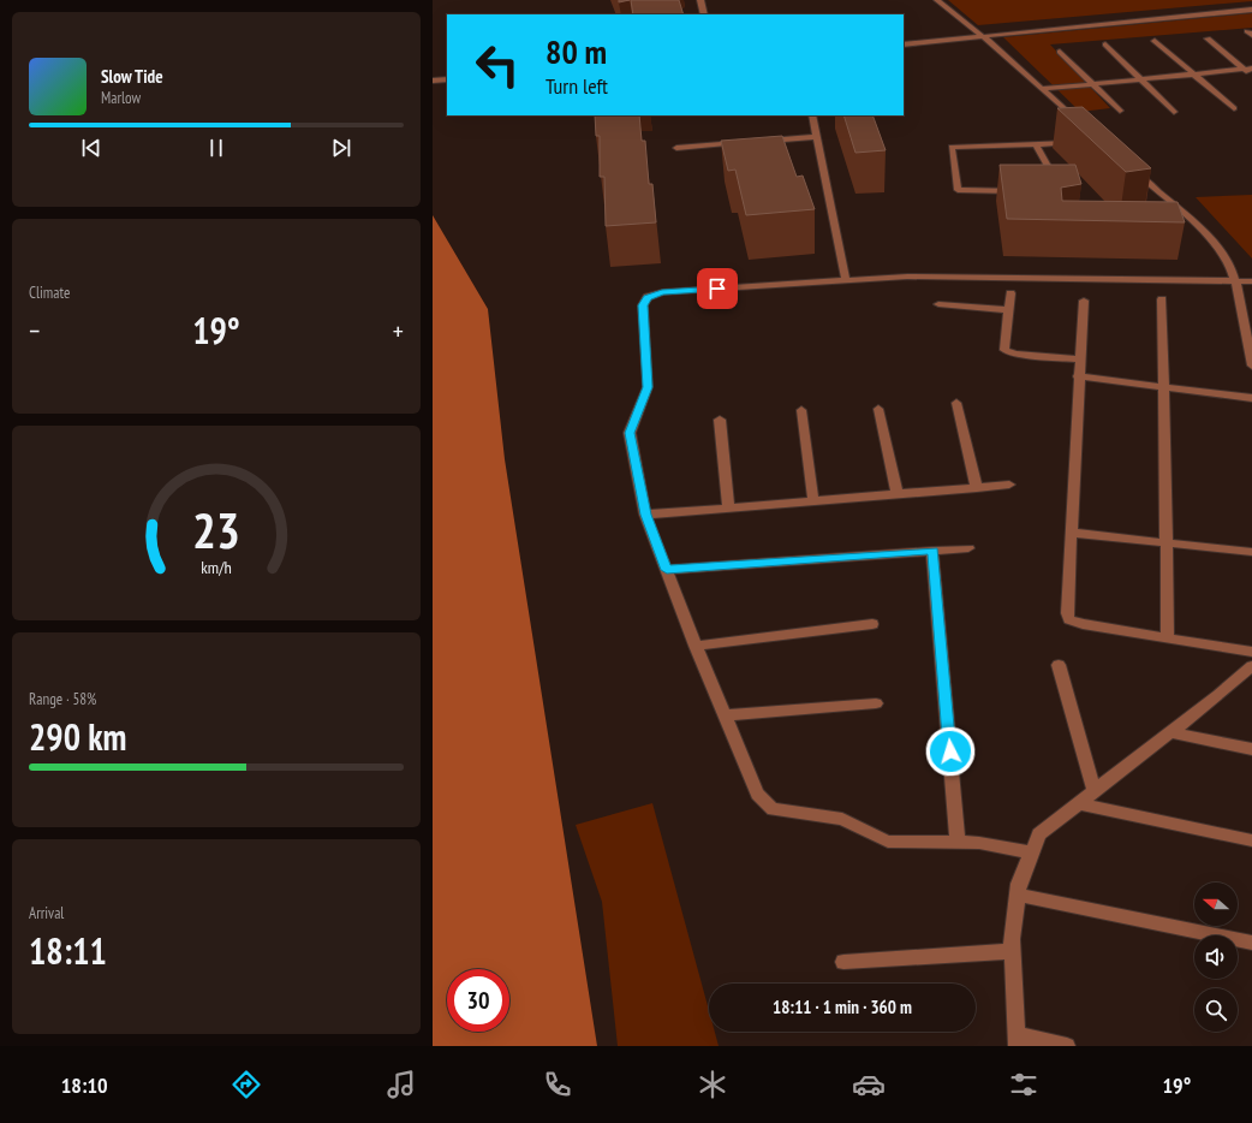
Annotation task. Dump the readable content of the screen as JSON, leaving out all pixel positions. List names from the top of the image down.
{
  "north": "left",
  "page": {
    "turn": ["80 m", "Turn left"],
    "song": ["Slow Tide", "Marlow"],
    "tile": [
      "Climate",
      ["Range · 58%", "290 km"],
      ["Arrival", "18:11"]
    ],
    "heat": ["−", "19°", "+"],
    "limit": "30",
    "trip": "18:11 · 1 min · 360 m",
    "tabs": ["18:10", "19°"],
    "gauge": ["23", "km/h"]
  }
}
